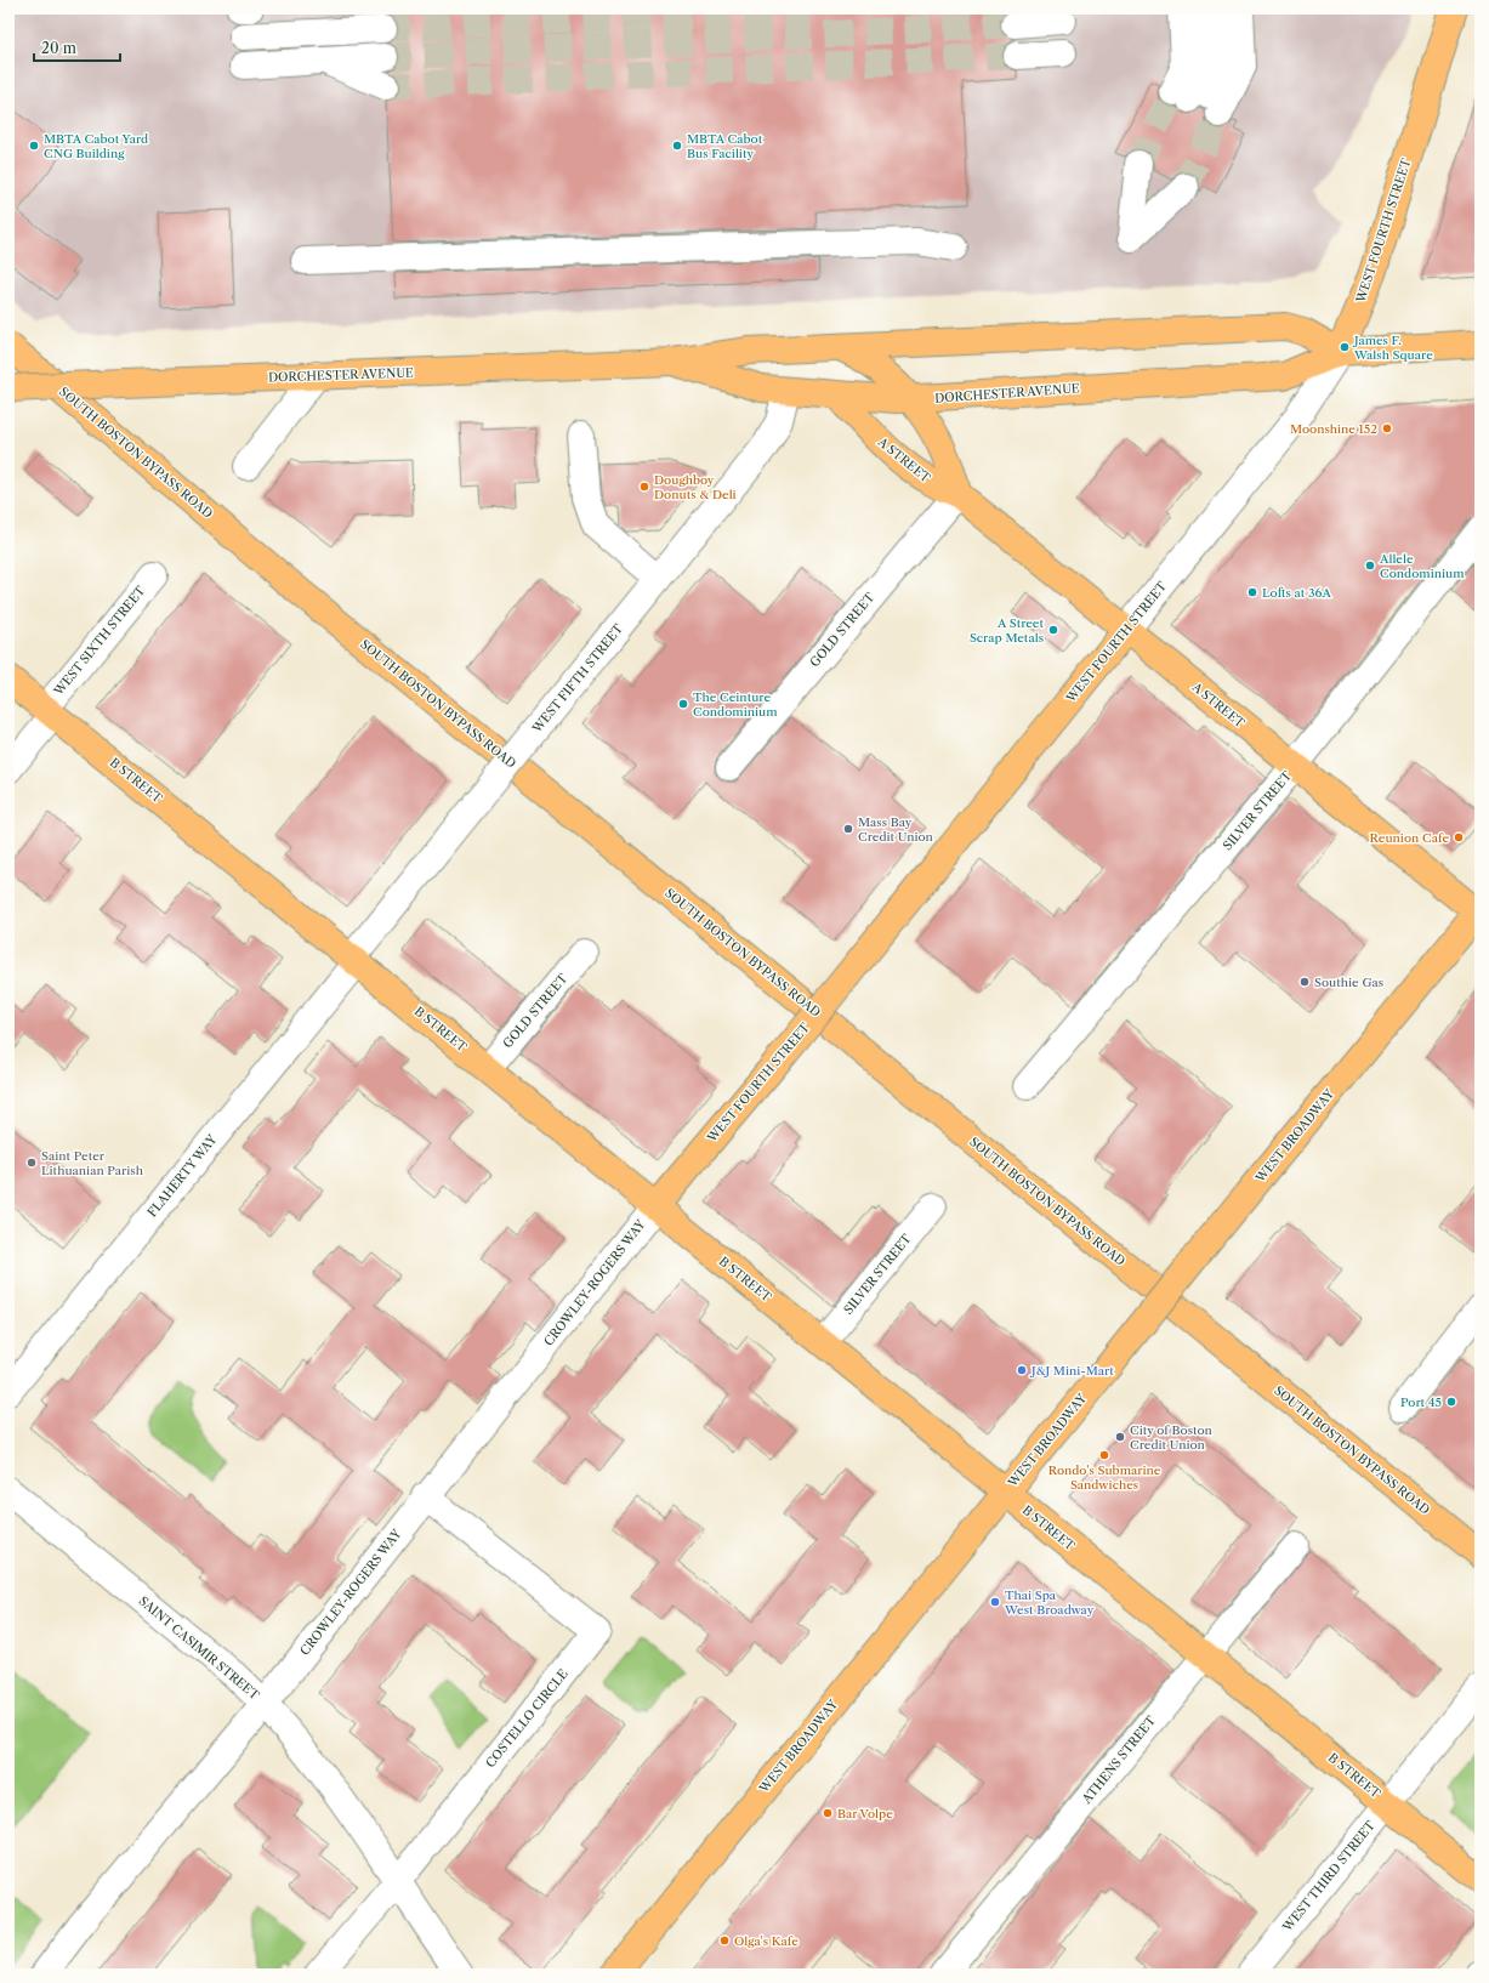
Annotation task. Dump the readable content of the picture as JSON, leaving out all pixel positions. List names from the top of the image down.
{
  "streets": {
    "main road": [
      "WEST FOURTH STREET",
      "DORCHESTER AVENUE",
      "SOUTH BOSTON BYPASS ROAD",
      "A STREET",
      "B STREET",
      "WEST BROADWAY"
    ],
    "street": [
      "GOLD STREET",
      "WEST SIXTH STREET",
      "WEST FIFTH STREET",
      "SILVER STREET",
      "FLAHERTY WAY",
      "CROWLEY-ROGERS WAY",
      "SAINT CASIMIR STREET",
      "COSTELLO CIRCLE",
      "ATHENS STREET",
      "WEST THIRD STREET"
    ]
  },
  "crossings": [
    ["WEST FOURTH STREET", "DORCHESTER AVENUE"],
    ["WEST FOURTH STREET", "A STREET"],
    ["WEST FOURTH STREET", "B STREET"],
    ["WEST FOURTH STREET", "CROWLEY-ROGERS WAY"],
    ["DORCHESTER AVENUE", "A STREET"],
    ["DORCHESTER AVENUE", "WEST FIFTH STREET"],
    ["A STREET", "GOLD STREET"],
    ["A STREET", "SILVER STREET"],
    ["A STREET", "WEST BROADWAY"],
    ["GOLD STREET", "B STREET"],
    ["WEST SIXTH STREET", "B STREET"],
    ["WEST FIFTH STREET", "B STREET"],
    ["WEST FIFTH STREET", "FLAHERTY WAY"],
    ["B STREET", "SILVER STREET"],
    ["B STREET", "WEST BROADWAY"],
    ["B STREET", "FLAHERTY WAY"],
    ["B STREET", "CROWLEY-ROGERS WAY"],
    ["B STREET", "ATHENS STREET"],
    ["B STREET", "WEST THIRD STREET"],
    ["CROWLEY-ROGERS WAY", "SAINT CASIMIR STREET"],
    ["CROWLEY-ROGERS WAY", "COSTELLO CIRCLE"],
    ["SAINT CASIMIR STREET", "COSTELLO CIRCLE"]
  ],
  "places": [
    "MBTA Cabot Yard CNG Building",
    "MBTA Cabot Bus Facility",
    "James F. Walsh Square",
    "Moonshine 152",
    "Doughboy Donuts & Deli",
    "Allele Condominium",
    "Lofts at 36A",
    "A Street Scrap Metals",
    "The Ceinture Condominium",
    "Mass Bay Credit Union",
    "Reunion Cafe",
    "Southie Gas",
    "Saint Peter Lithuanian Parish",
    "J&J Mini-Mart",
    "Port 45",
    "City of Boston Credit Union",
    "Rondo's Submarine Sandwiches",
    "Thai Spa West Broadway",
    "Bar Volpe",
    "Olga's Kafe"
  ],
  "scale_bar": "20 m"
}
